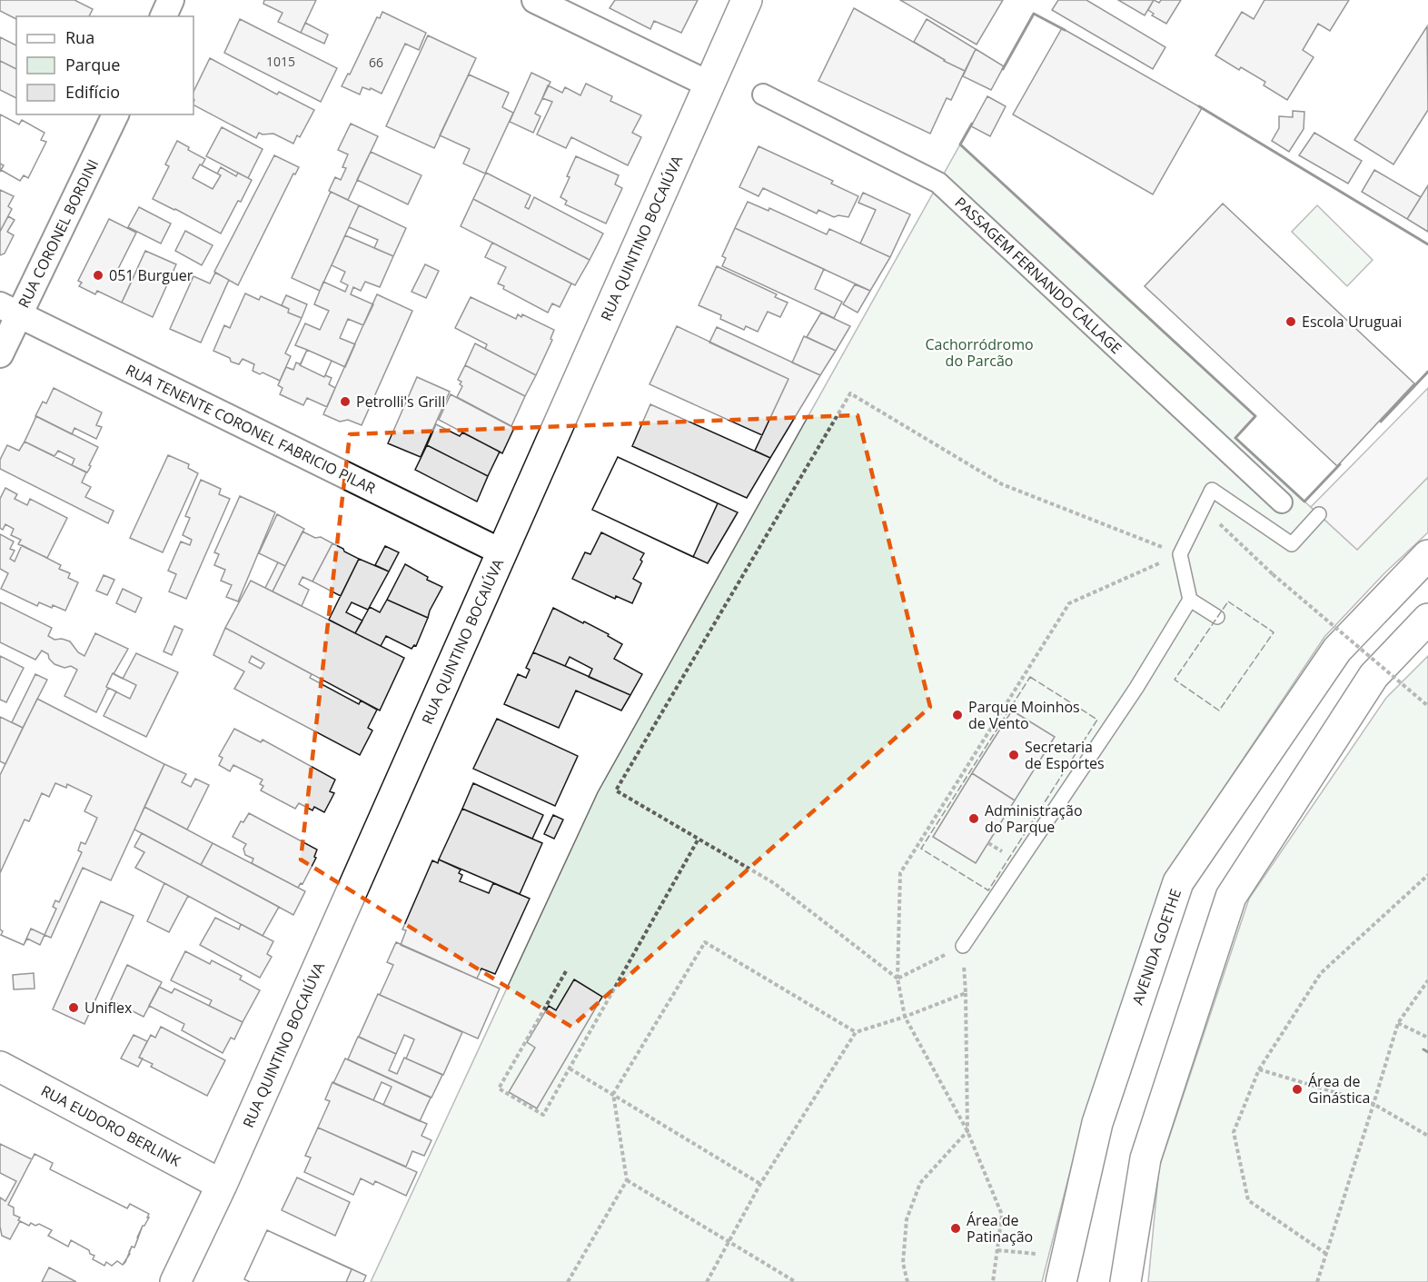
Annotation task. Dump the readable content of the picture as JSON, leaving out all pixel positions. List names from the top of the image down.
{
  "streets": {
    "street": [
      "RUA CORONEL BORDINI",
      "RUA QUINTINO BOCAIÚVA",
      "PASSAGEM FERNANDO CALLAGE",
      "RUA TENENTE CORONEL FABRICIO PILAR",
      "AVENIDA GOETHE",
      "RUA EUDORO BERLINK"
    ]
  },
  "crossings": [
    ["RUA CORONEL BORDINI", "RUA TENENTE CORONEL FABRICIO PILAR"],
    ["RUA QUINTINO BOCAIÚVA", "RUA TENENTE CORONEL FABRICIO PILAR"],
    ["RUA QUINTINO BOCAIÚVA", "RUA EUDORO BERLINK"]
  ],
  "parks": ["Cachorródromo do Parcão"],
  "places": [
    "051 Burguer",
    "Escola Uruguai",
    "Petrolli's Grill",
    "Parque Moinhos de Vento",
    "Secretaria de Esportes",
    "Administração do Parque",
    "Uniflex",
    "Área de Ginástica",
    "Área de Patinação"
  ],
  "house_numbers": ["1015", "66"],
  "legend": ["Rua", "Parque", "Edifício"]
}
